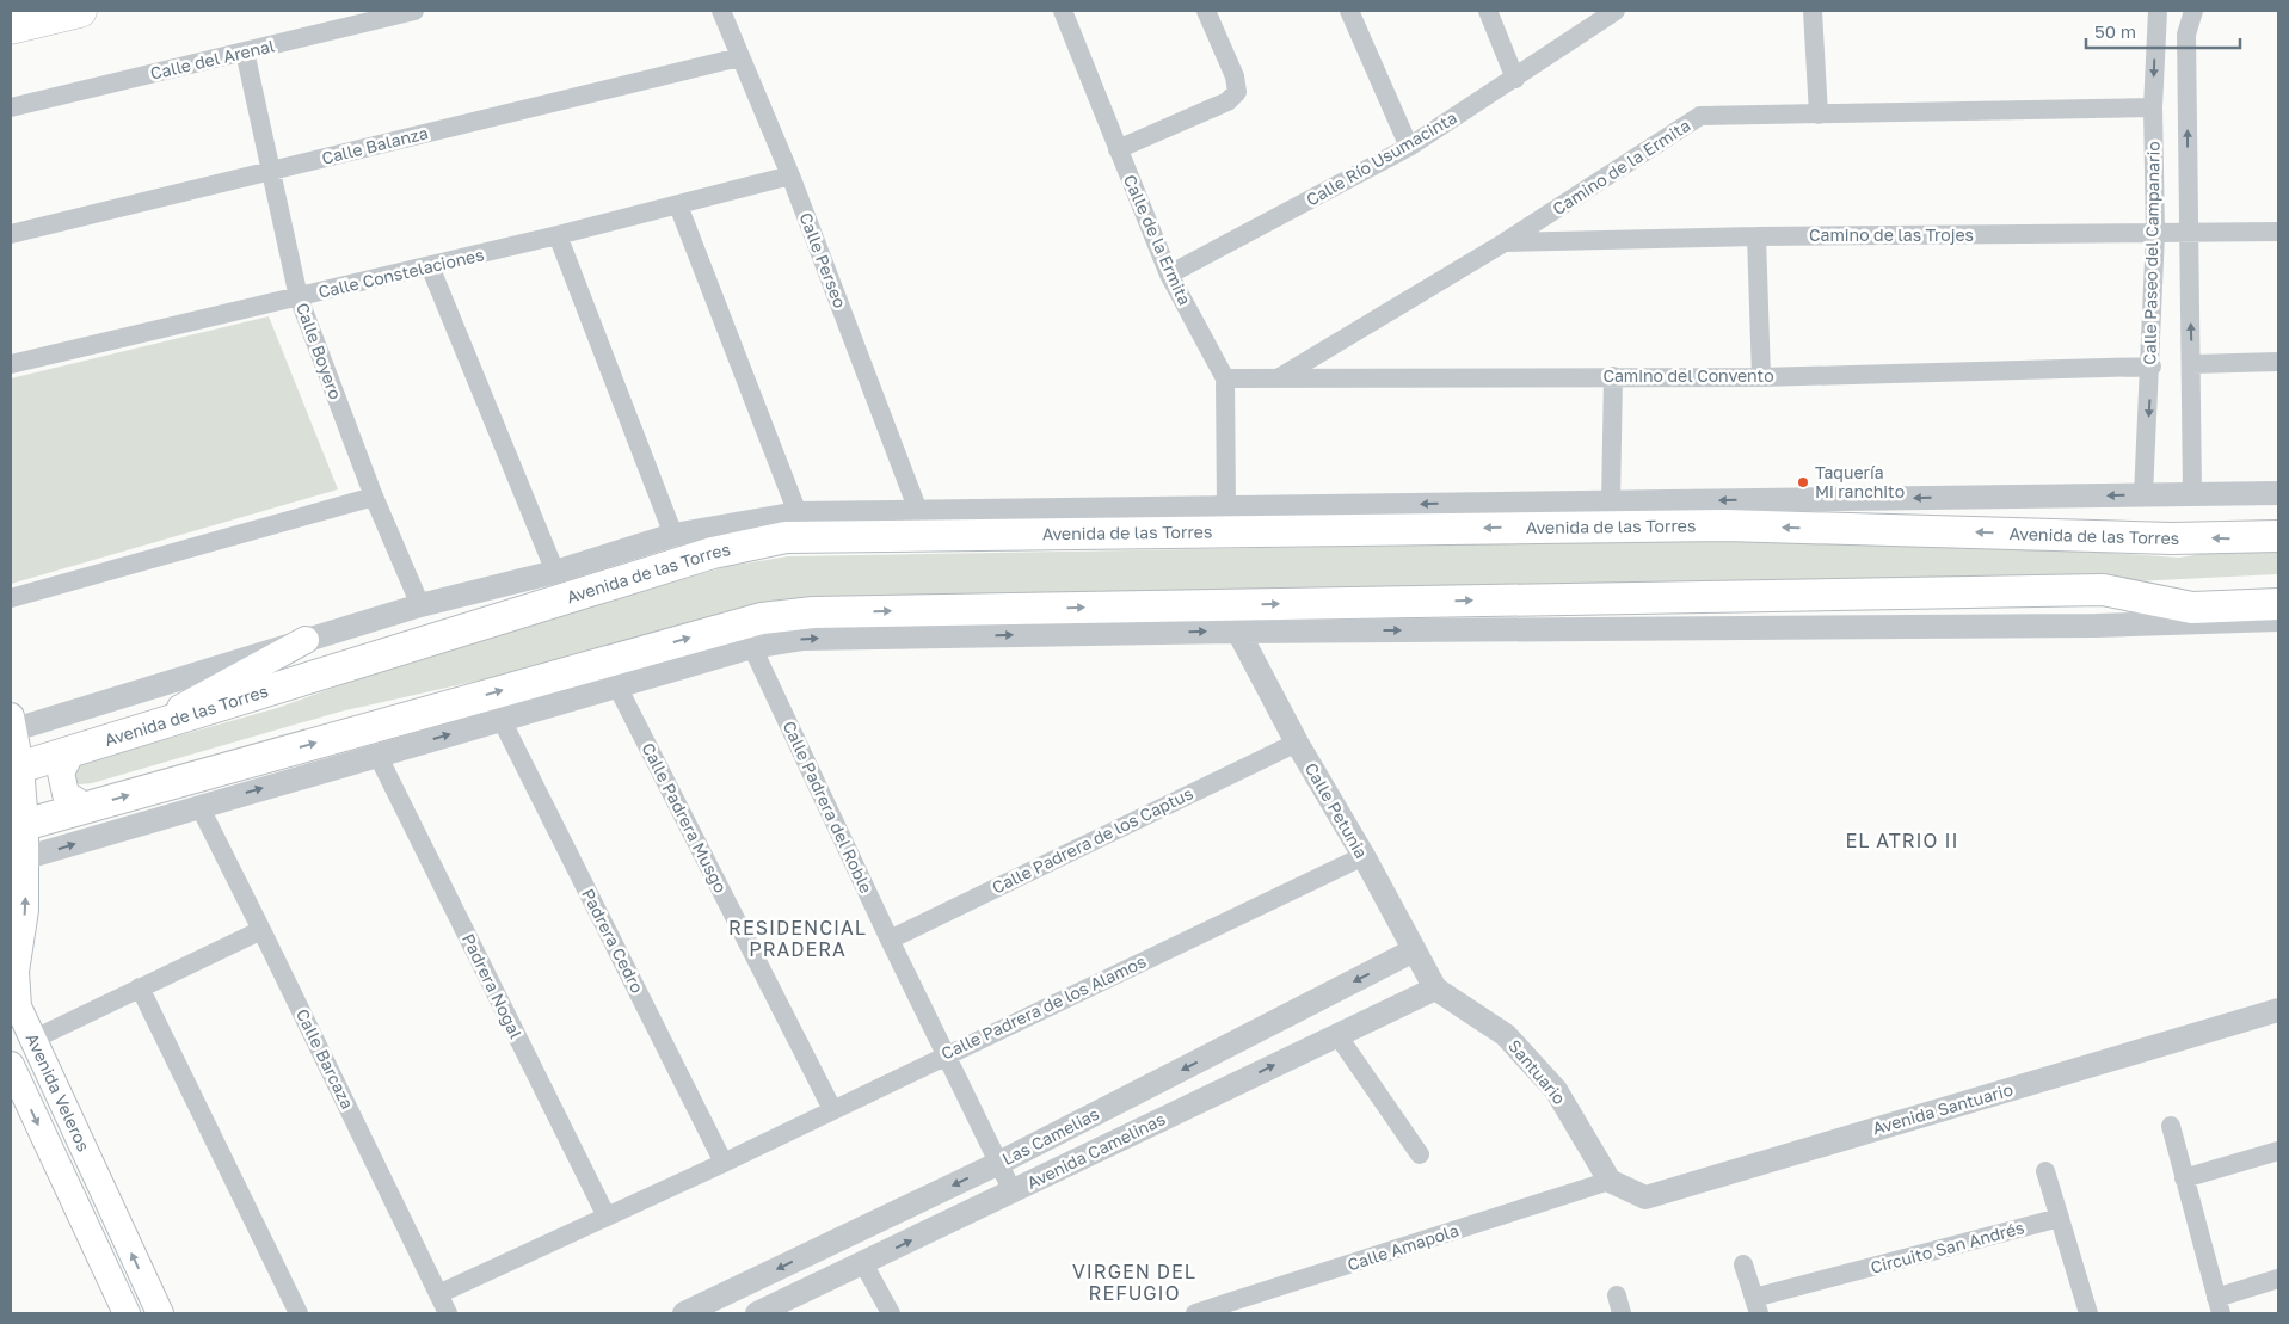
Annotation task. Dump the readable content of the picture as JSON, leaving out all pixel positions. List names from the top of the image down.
{
  "streets": {
    "main road": ["Avenida de las Torres", "Avenida Veleros"],
    "street": [
      "Calle del Arenal",
      "Calle Balanza",
      "Calle Río Usumacinta",
      "Camino de la Ermita",
      "Camino de las Trojes",
      "Calle de la Ermita",
      "Calle Paseo del Campanario",
      "Calle Perseo",
      "Calle Constelaciones",
      "Calle Boyero",
      "Camino del Convento",
      "Calle Padrera del Roble",
      "Calle Petunia",
      "Calle Padrera Musgo",
      "Calle Padrera de los Captus",
      "Padrera Cedro",
      "Padrera Nogal",
      "Calle Padrera de los Alamos",
      "Calle Barcaza",
      "Santuario",
      "Avenida Santuario",
      "Las Camelias",
      "Avenida Camelinas",
      "Calle Amapola",
      "Circuito San Andrés"
    ]
  },
  "crossings": [
    ["Calle del Arenal", "Calle Boyero"],
    ["Calle Balanza", "Calle Perseo"],
    ["Calle Balanza", "Calle Boyero"],
    ["Calle Río Usumacinta", "Calle de la Ermita"],
    ["Camino de la Ermita", "Camino de las Trojes"],
    ["Camino de la Ermita", "Calle Paseo del Campanario"],
    ["Camino de la Ermita", "Camino del Convento"],
    ["Camino de las Trojes", "Calle Paseo del Campanario"],
    ["Calle de la Ermita", "Camino del Convento"],
    ["Calle de la Ermita", "Avenida de las Torres"],
    ["Calle Paseo del Campanario", "Camino del Convento"],
    ["Calle Paseo del Campanario", "Avenida de las Torres"],
    ["Calle Perseo", "Calle Constelaciones"],
    ["Calle Perseo", "Avenida de las Torres"],
    ["Calle Constelaciones", "Calle Boyero"],
    ["Calle Boyero", "Avenida de las Torres"],
    ["Avenida de las Torres", "Avenida Veleros"],
    ["Calle Padrera del Roble", "Calle Padrera de los Captus"],
    ["Calle Padrera del Roble", "Calle Padrera de los Alamos"],
    ["Calle Padrera del Roble", "Las Camelias"],
    ["Calle Padrera del Roble", "Avenida Camelinas"],
    ["Calle Petunia", "Calle Padrera de los Captus"],
    ["Calle Petunia", "Calle Padrera de los Alamos"],
    ["Calle Petunia", "Santuario"],
    ["Calle Petunia", "Las Camelias"],
    ["Calle Petunia", "Avenida Camelinas"],
    ["Calle Padrera Musgo", "Calle Padrera de los Alamos"],
    ["Padrera Cedro", "Calle Padrera de los Alamos"],
    ["Padrera Nogal", "Calle Padrera de los Alamos"],
    ["Calle Padrera de los Alamos", "Calle Barcaza"],
    ["Santuario", "Avenida Santuario"],
    ["Santuario", "Avenida Camelinas"],
    ["Santuario", "Calle Amapola"],
    ["Avenida Santuario", "Calle Amapola"]
  ],
  "one_way": ["Las Camelias", "Avenida Camelinas"],
  "districts": ["EL ATRIO II", "RESIDENCIAL PRADERA", "VIRGEN DEL REFUGIO"],
  "places": ["Taquería Mi ranchito"],
  "scale_bar": "50 m"
}
